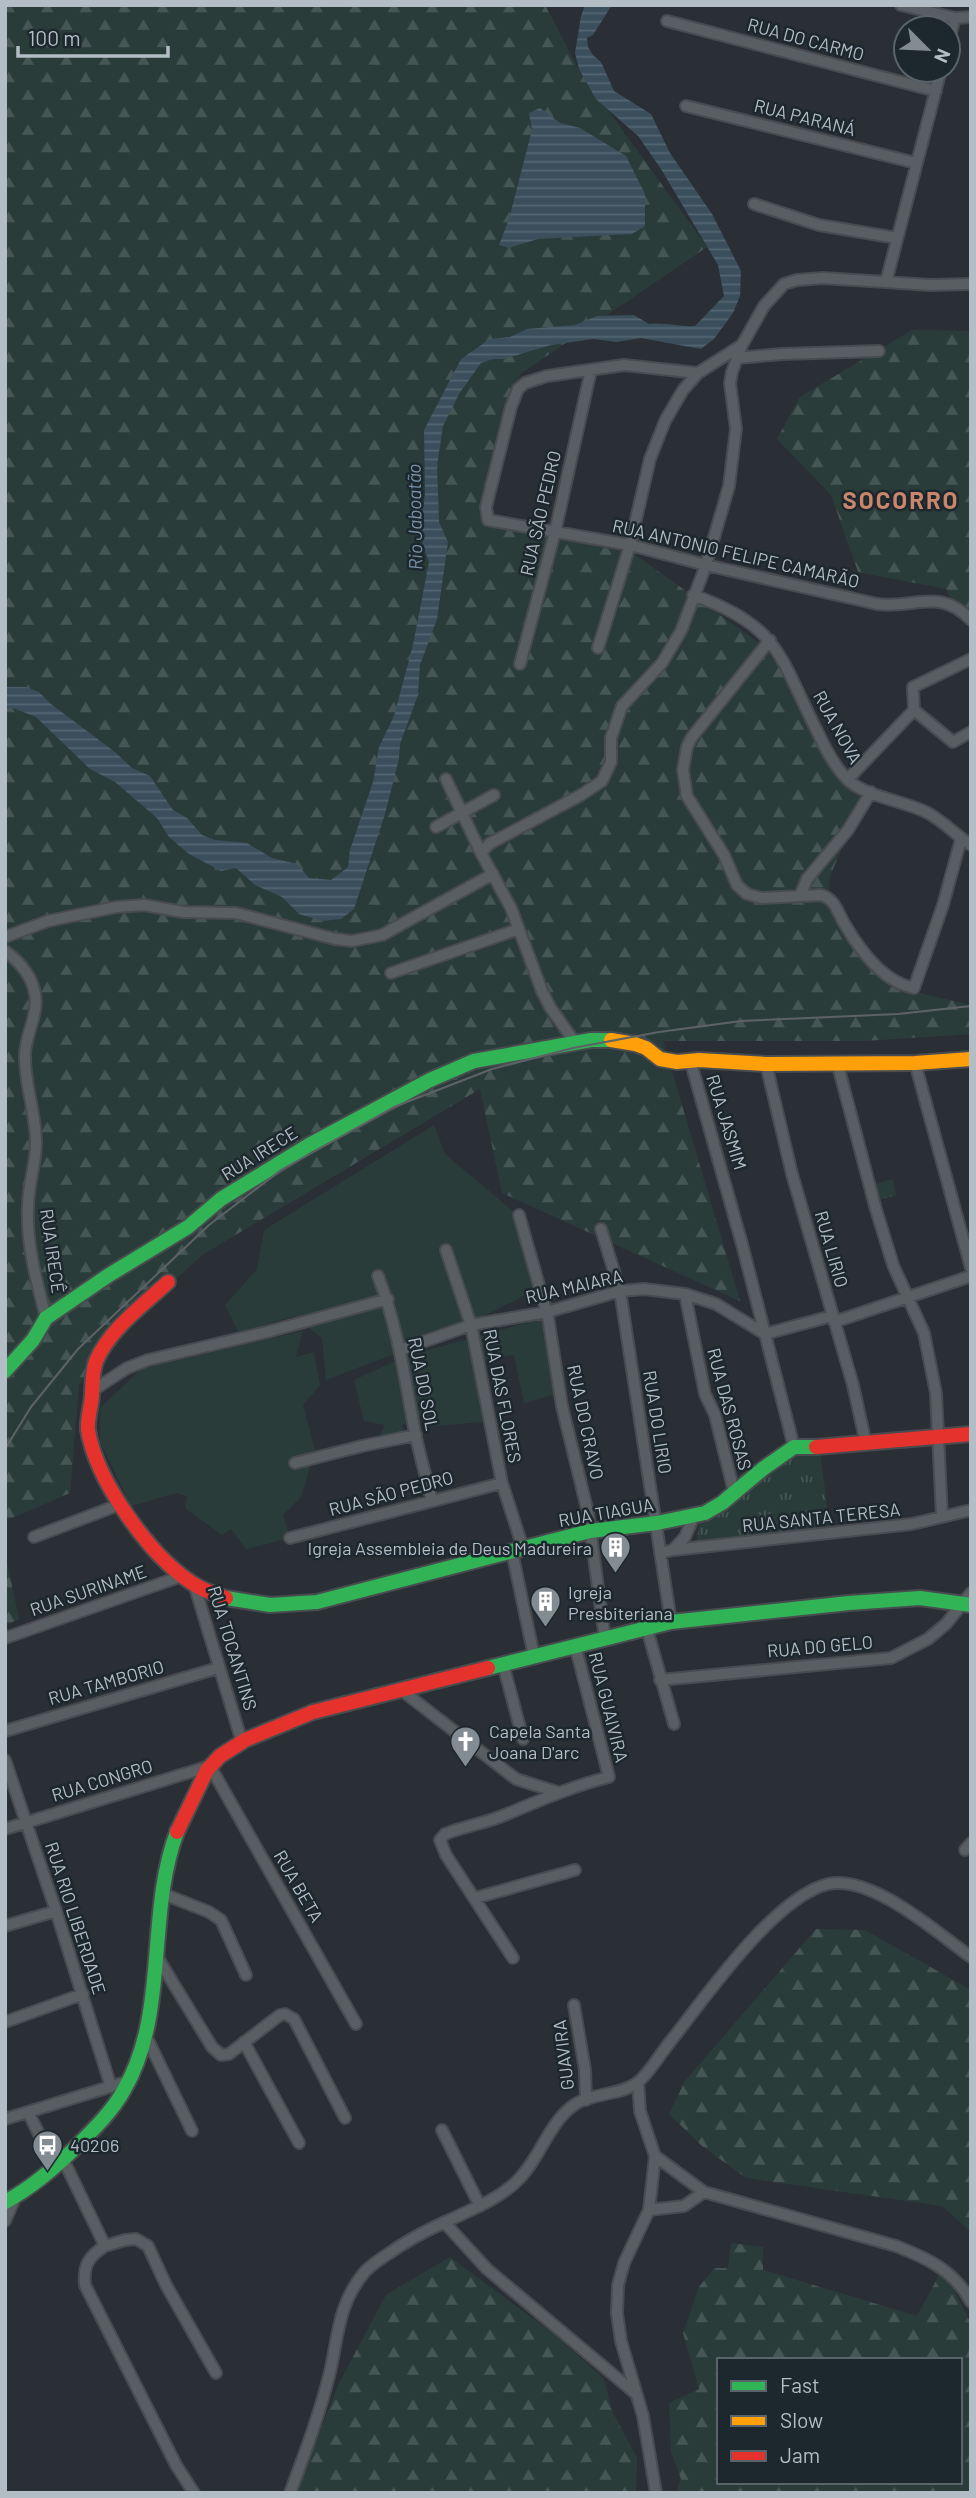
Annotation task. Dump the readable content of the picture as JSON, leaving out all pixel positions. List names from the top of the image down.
{
  "streets": {
    "street": [
      "RUA DO CARMO",
      "RUA PARANÁ",
      "RUA SÃO PEDRO",
      "RUA ANTONIO FELIPE CAMARÃO",
      "RUA NOVA",
      "RUA JASMIM",
      "RUA IRECE",
      "RUA LIRIO",
      "RUA IRECÊ",
      "RUA MAIARA",
      "RUA DO SOL",
      "RUA DAS FLORES",
      "RUA DAS ROSAS",
      "RUA DO CRAVO",
      "RUA DO LIRIO",
      "RUA TIAGUA",
      "RUA SANTA TERESA",
      "RUA SURINAME",
      "RUA DO GELO",
      "RUA TOCANTINS",
      "RUA TAMBORIO",
      "RUA GUAIVIRA",
      "RUA CONGRO",
      "RUA BETA",
      "RUA RIO LIBERDADE",
      "GUAVIRA"
    ]
  },
  "crossings": [
    ["RUA SÃO PEDRO", "RUA ANTONIO FELIPE CAMARÃO"],
    ["RUA SÃO PEDRO", "RUA DO SOL"],
    ["RUA SÃO PEDRO", "RUA DAS FLORES"],
    ["RUA JASMIM", "RUA IRECE"],
    ["RUA JASMIM", "RUA LIRIO"],
    ["RUA JASMIM", "RUA MAIARA"],
    ["RUA JASMIM", "RUA TIAGUA"],
    ["RUA IRECE", "RUA IRECÊ"],
    ["RUA MAIARA", "RUA DO SOL"],
    ["RUA MAIARA", "RUA DAS FLORES"],
    ["RUA MAIARA", "RUA DAS ROSAS"],
    ["RUA MAIARA", "RUA DO CRAVO"],
    ["RUA MAIARA", "RUA DO LIRIO"],
    ["RUA DAS FLORES", "RUA TIAGUA"],
    ["RUA DAS ROSAS", "RUA TIAGUA"],
    ["RUA DO CRAVO", "RUA TIAGUA"],
    ["RUA DO LIRIO", "RUA TIAGUA"],
    ["RUA TIAGUA", "RUA SURINAME"],
    ["RUA TIAGUA", "RUA TOCANTINS"],
    ["RUA SURINAME", "RUA TOCANTINS"],
    ["RUA TOCANTINS", "RUA TAMBORIO"],
    ["RUA CONGRO", "RUA BETA"],
    ["RUA CONGRO", "RUA RIO LIBERDADE"]
  ],
  "districts": ["SOCORRO"],
  "water": ["Rio Jaboatão"],
  "places": {
    "building": ["Igreja Assembleia de Deus Madureira", "Igreja Presbiteriana"],
    "church": ["Capela Santa Joana D'arc"],
    "bus stop": ["40206"]
  },
  "legend": ["Fast", "Slow", "Jam"],
  "scale_bar": "100 m",
  "north": "bottom right"
}
